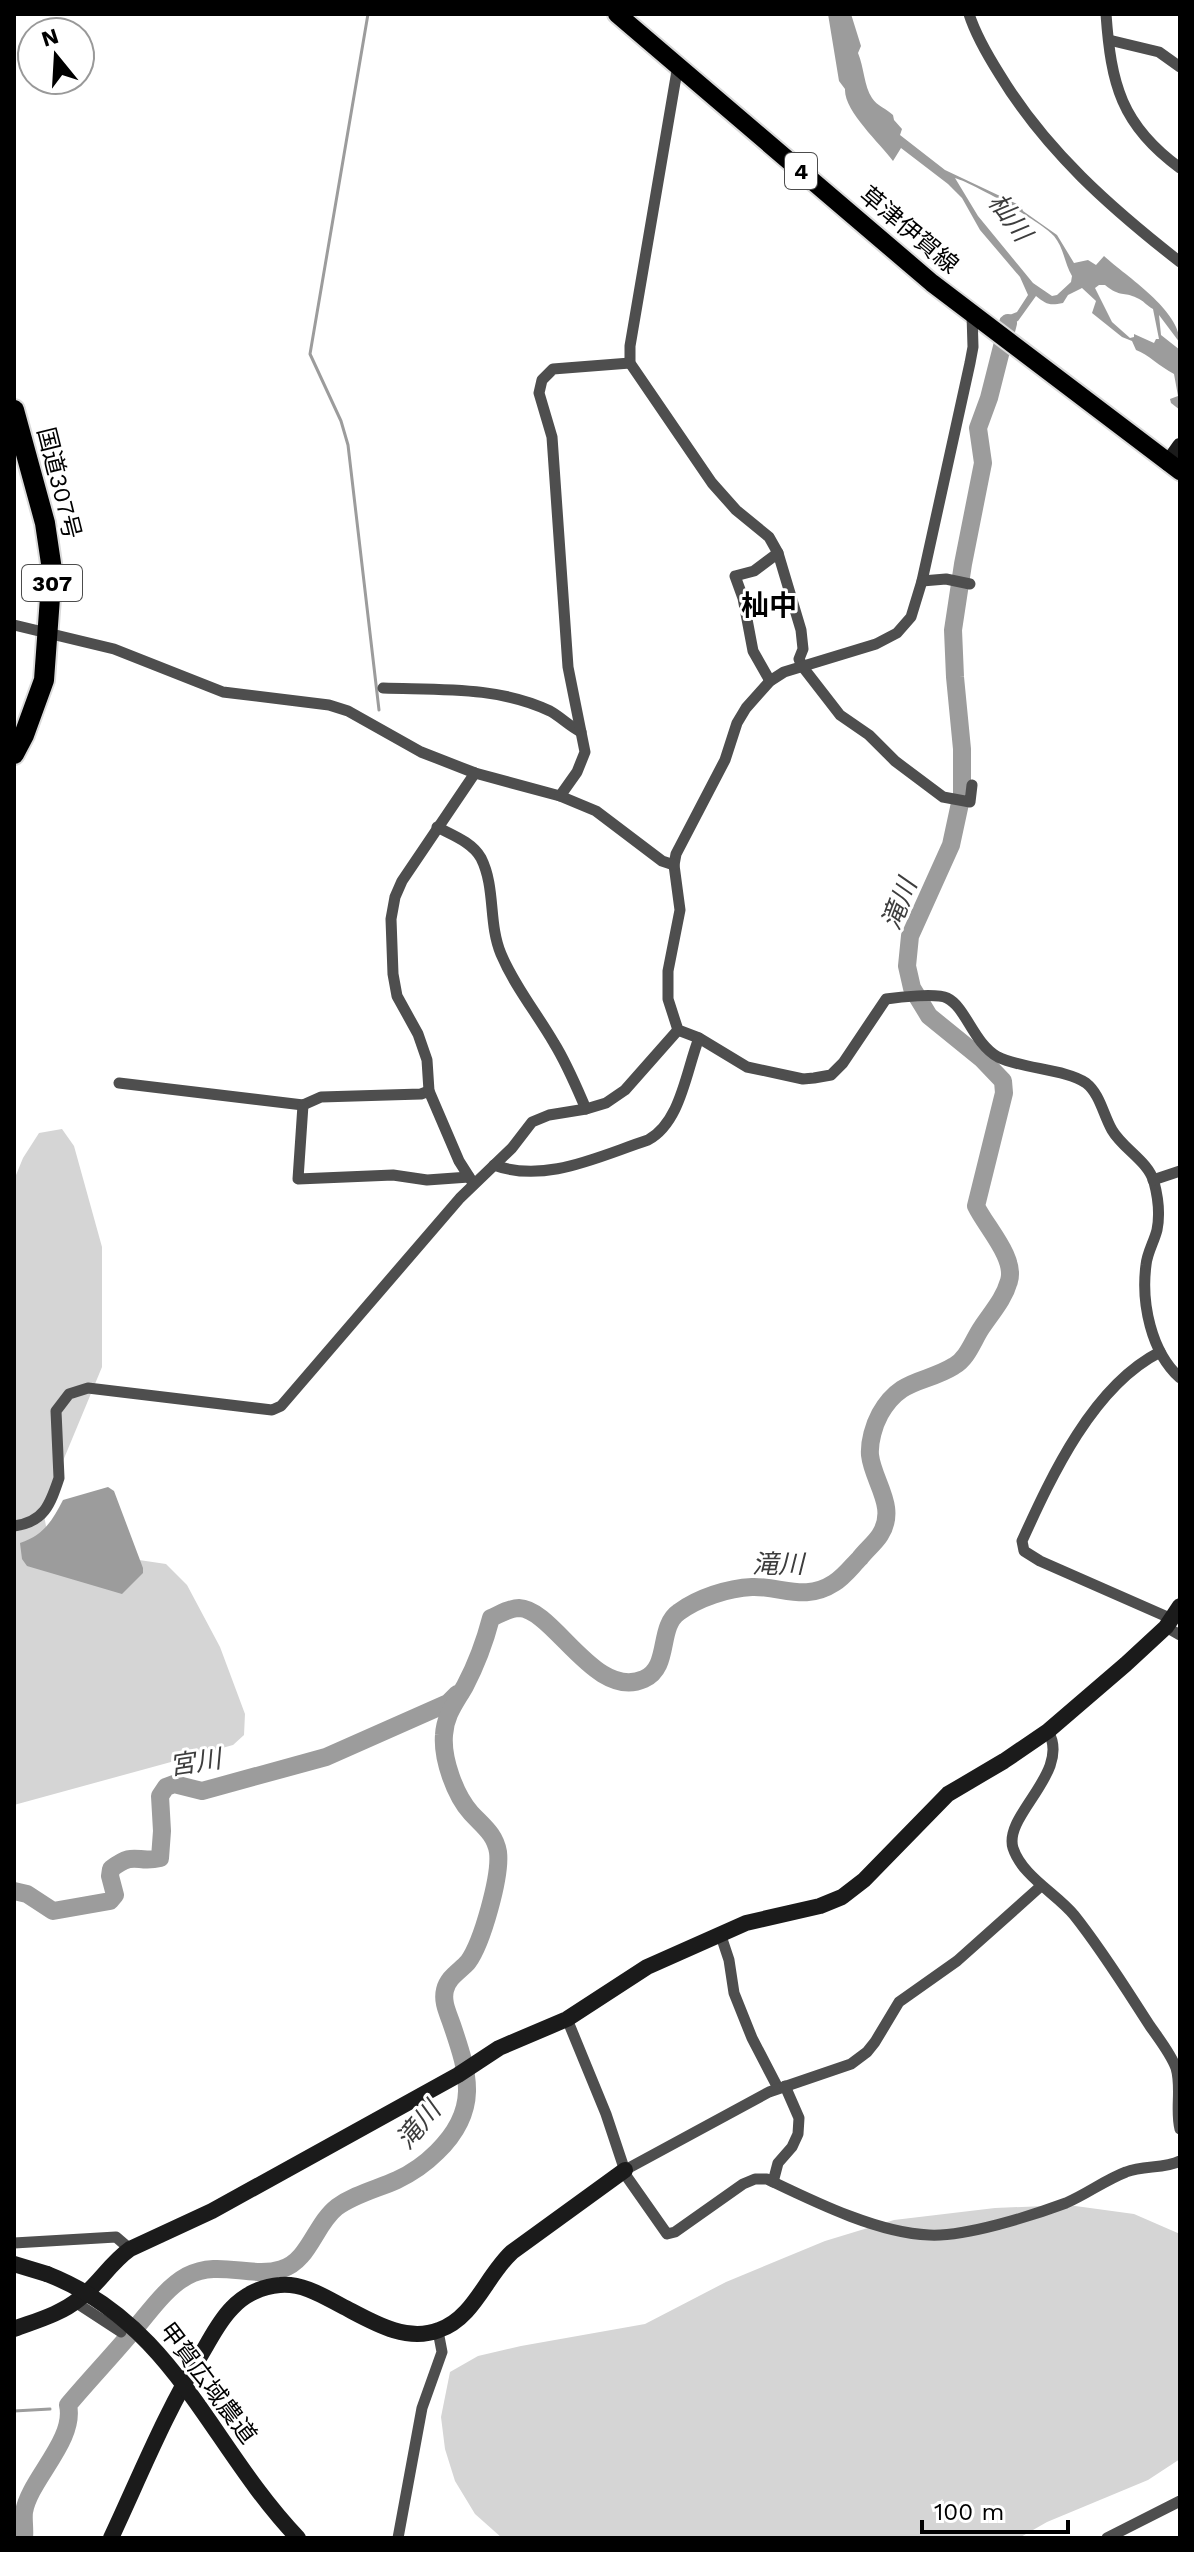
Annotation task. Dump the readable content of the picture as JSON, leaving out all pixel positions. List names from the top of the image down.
{
  "streets": {
    "highway": ["国道307号", "307"],
    "main road": ["4", "草津伊賀線"],
    "street": ["甲賀広域農道"]
  },
  "districts": ["杣中"],
  "water": ["杣川", "滝川", "宮川"],
  "scale_bar": "100 m",
  "north": "top"
}
